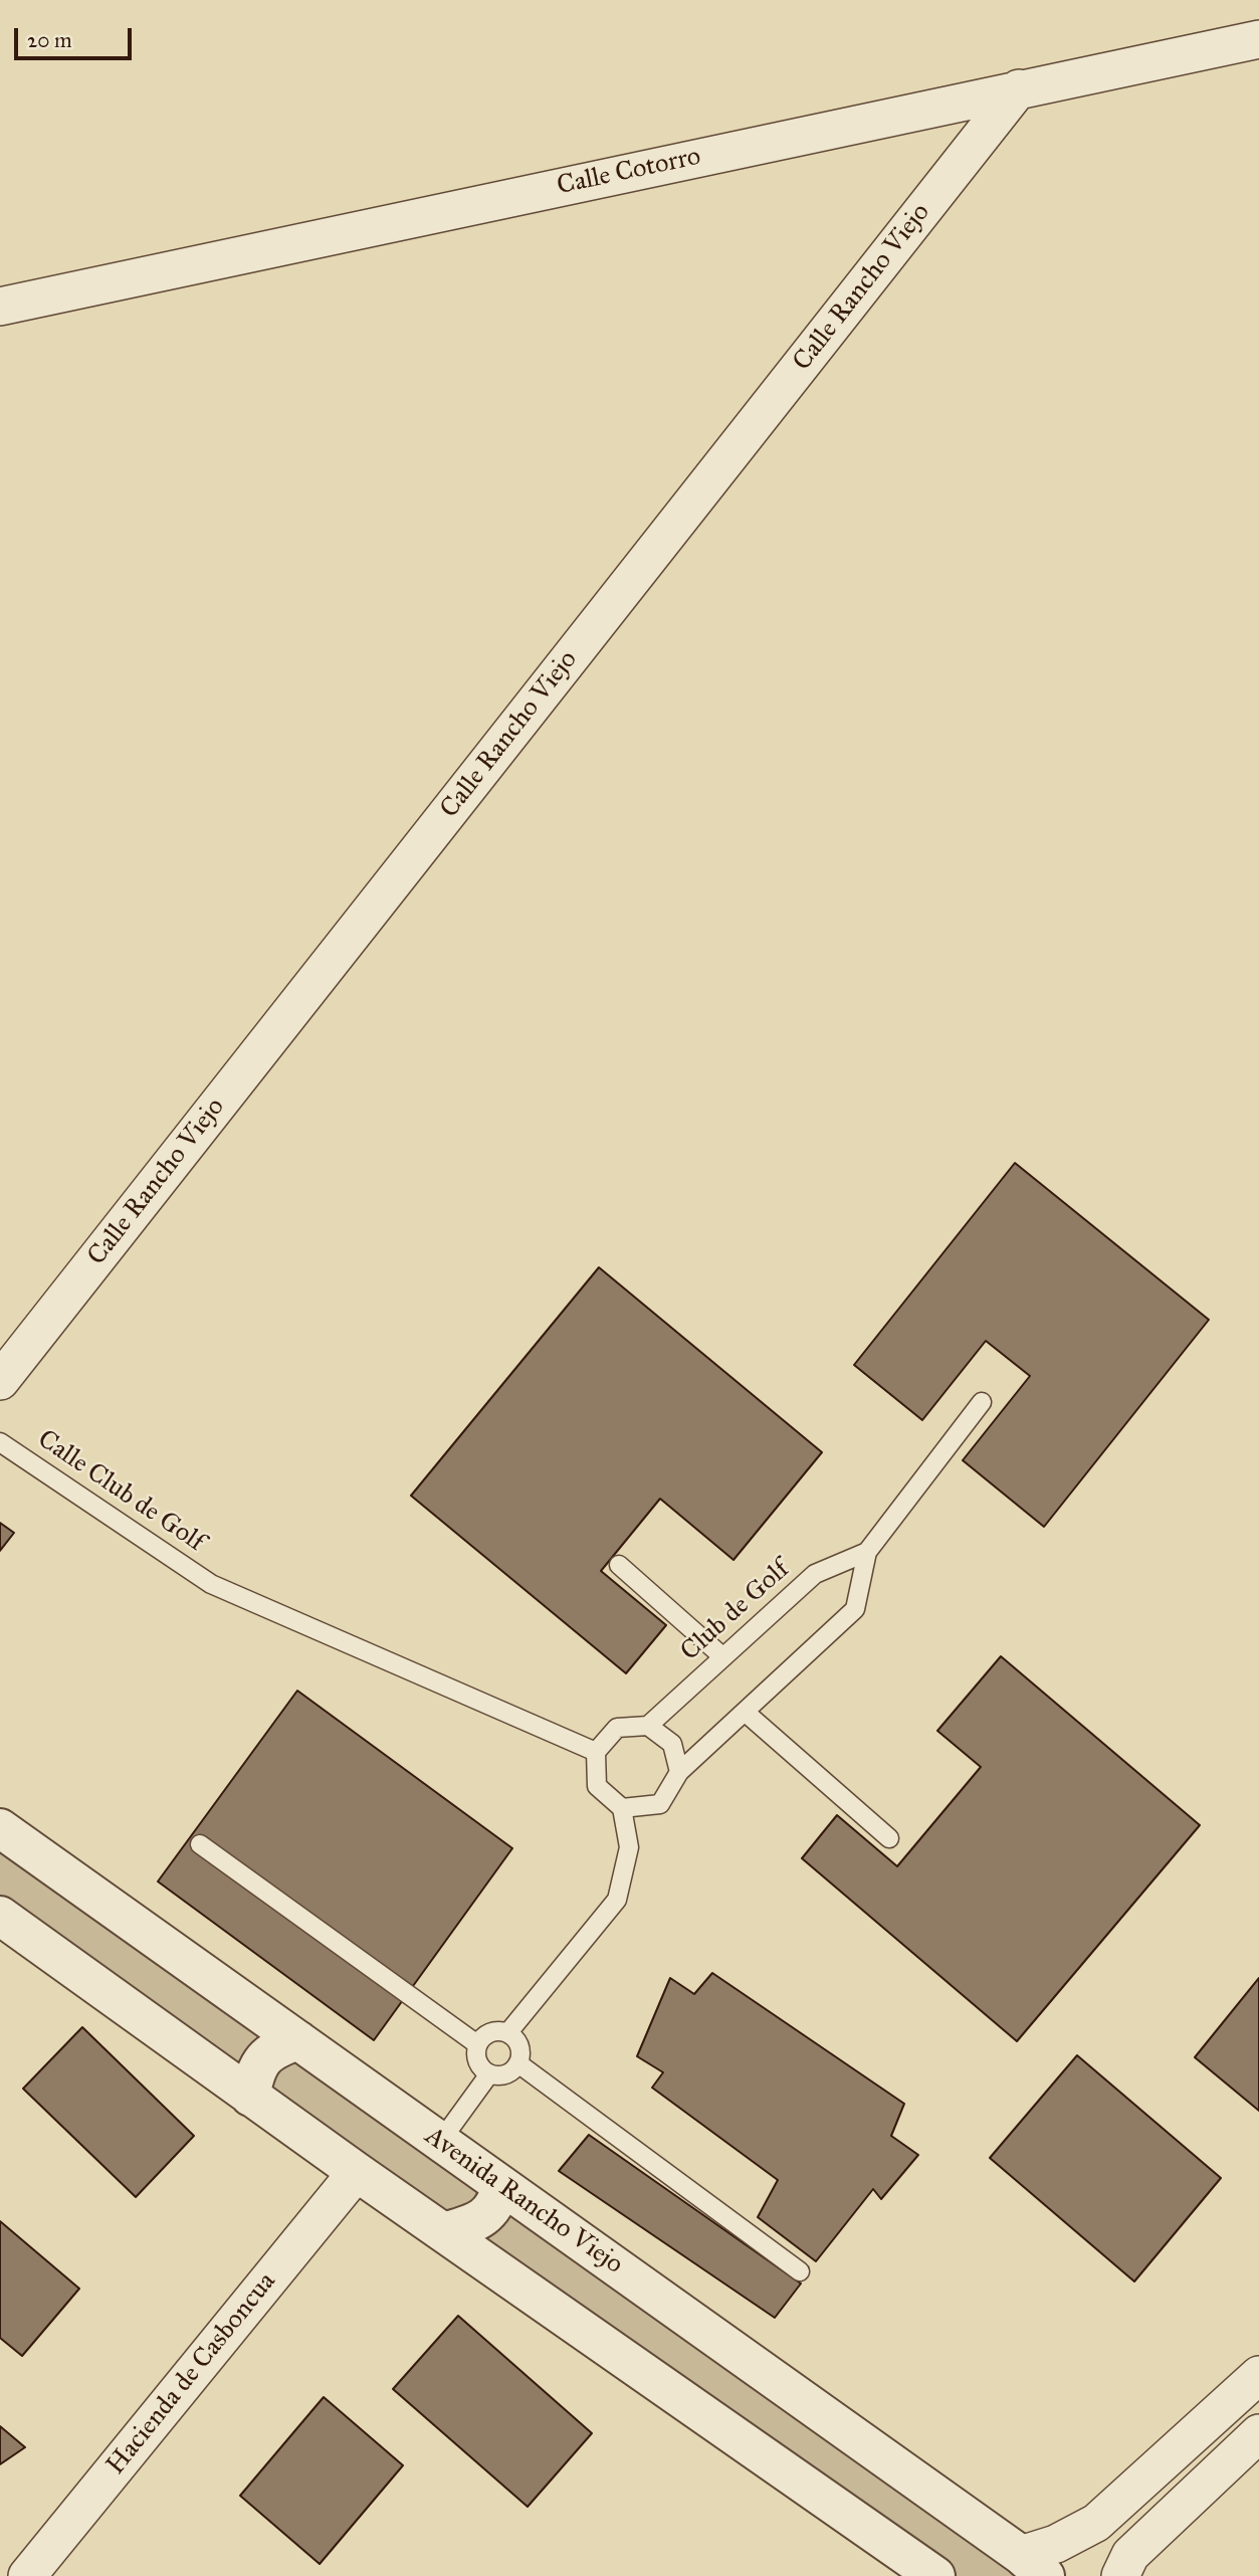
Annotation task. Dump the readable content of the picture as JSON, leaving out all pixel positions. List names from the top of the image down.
{
  "streets": {
    "street": [
      "Calle Cotorro",
      "Calle Rancho Viejo",
      "Avenida Rancho Viejo",
      "Hacienda de Casboncua"
    ],
    "lane": ["Calle Club de Golf", "Club de Golf"]
  },
  "crossings": [
    ["Calle Cotorro", "Calle Rancho Viejo"],
    ["Calle Club de Golf", "Club de Golf"]
  ],
  "scale_bar": "20 m"
}
